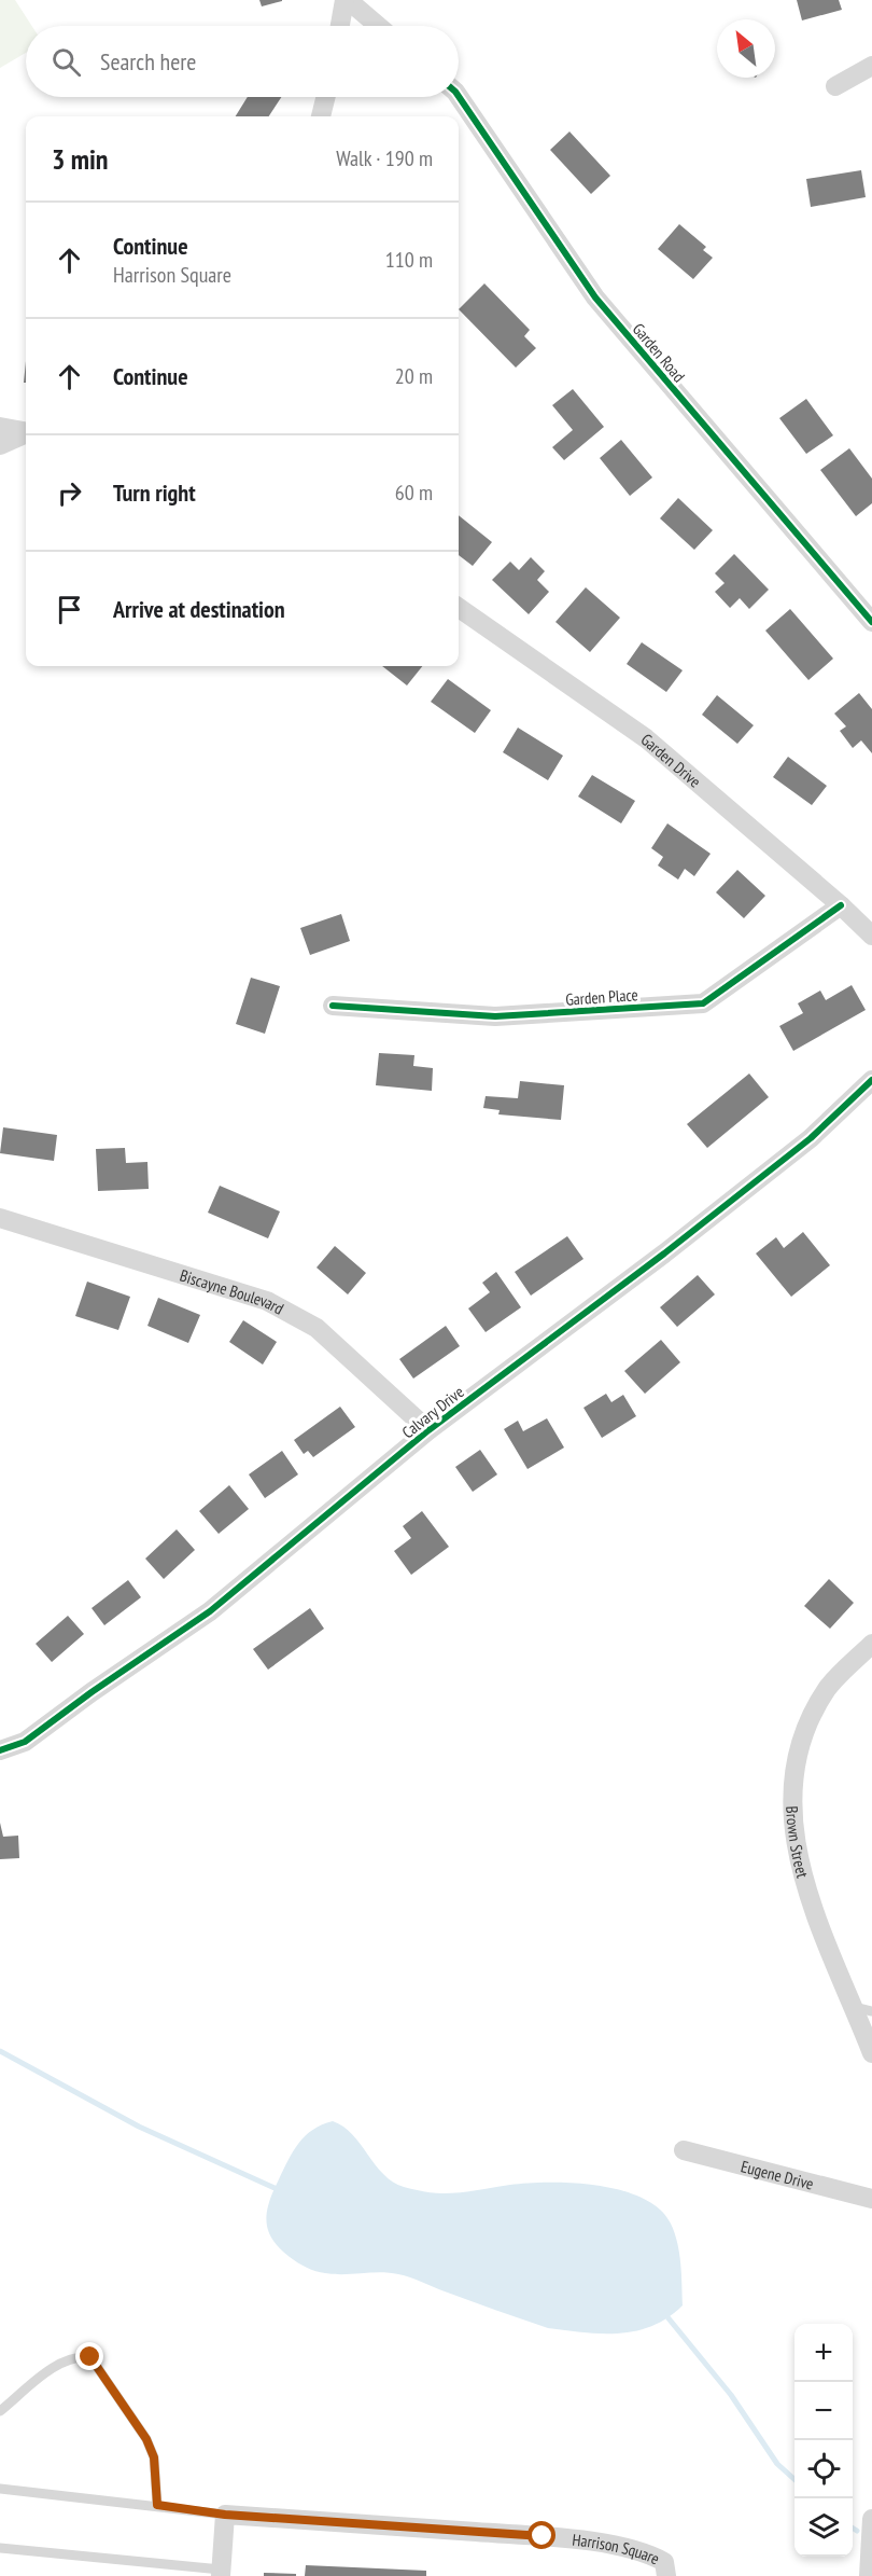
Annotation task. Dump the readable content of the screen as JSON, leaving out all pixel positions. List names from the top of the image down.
{
  "streets": {
    "street": [
      "Garden Road",
      "Garden Drive",
      "Garden Place",
      "Biscayne Boulevard",
      "Calvary Drive",
      "Brown Street",
      "Eugene Drive",
      "Harrison Square"
    ]
  },
  "crossings": [
    ["Garden Drive", "Garden Place"],
    ["Biscayne Boulevard", "Calvary Drive"]
  ],
  "north": "top left",
  "page": {
    "search": "Search here",
    "heading": ["3 min", "Walk · 190 m"],
    "list": [
      ["Continue", "Harrison Square", "110 m"],
      ["Continue", "20 m"],
      ["Turn right", "60 m"],
      "Arrive at destination"
    ],
    "map_buttons": ["+", "−"]
  }
}
